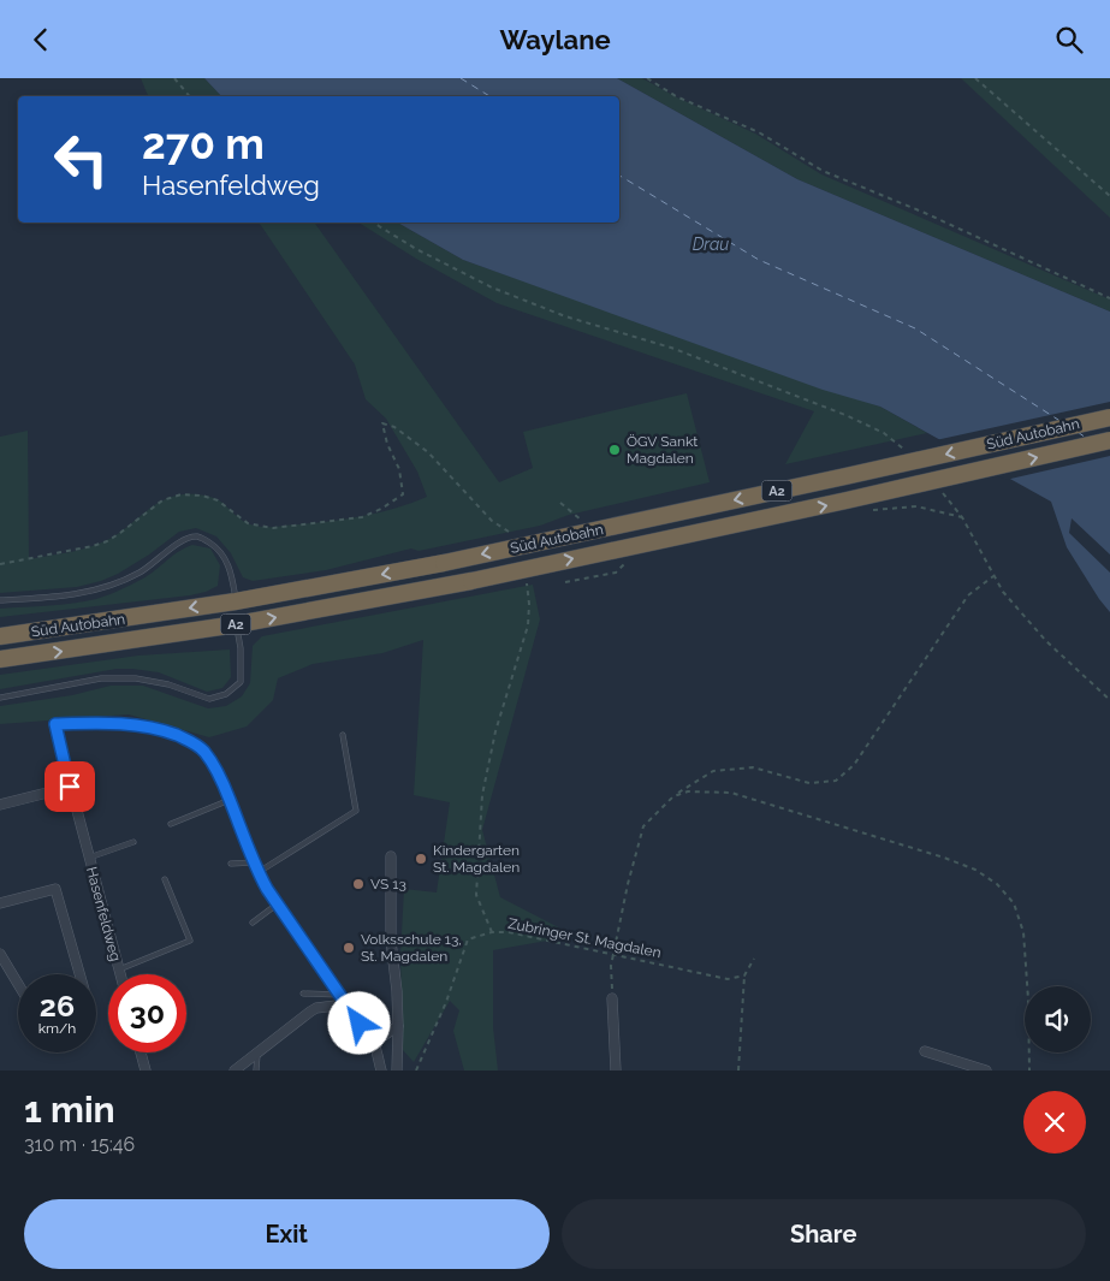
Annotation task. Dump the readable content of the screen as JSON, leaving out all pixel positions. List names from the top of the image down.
{
  "streets": {
    "highway": ["Süd Autobahn", "A2"],
    "street": ["Hasenfeldweg"],
    "path": ["Zubringer St. Magdalen"]
  },
  "water": ["Drau"],
  "places": [
    "ÖGV Sankt Magdalen",
    "Kindergarten St. Magdalen",
    "VS 13",
    "Volksschule 13, St. Magdalen"
  ],
  "page": {
    "header": "Waylane",
    "turn": ["270 m", "Hasenfeldweg"],
    "speed": "26 km/h",
    "limit": "30",
    "heading": ["1 min", "310 m · 15:46"],
    "buttons": ["Exit", "Share"]
  }
}
